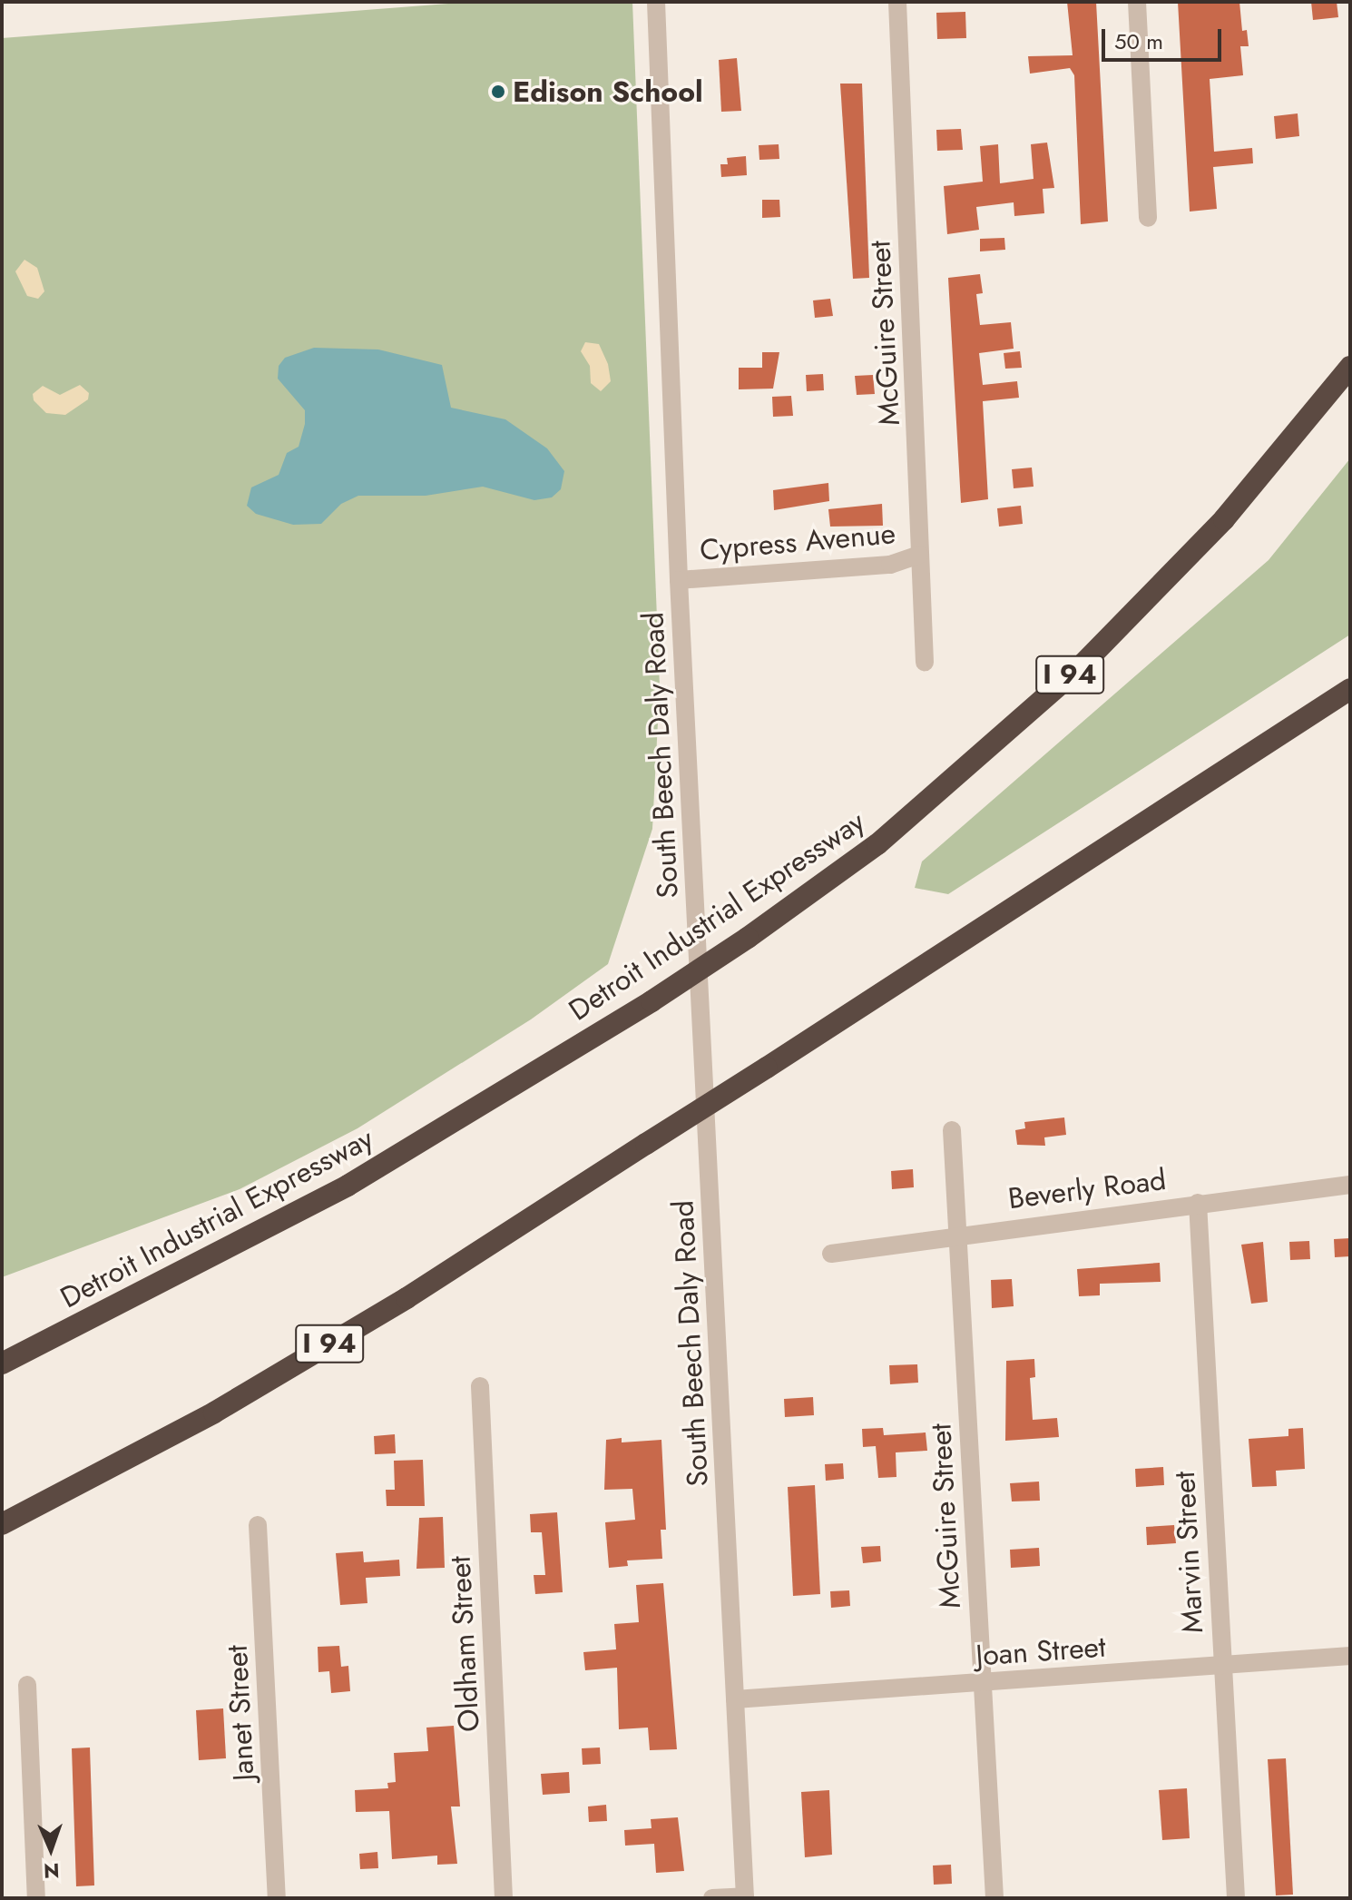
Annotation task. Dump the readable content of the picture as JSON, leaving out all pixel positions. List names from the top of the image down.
{
  "streets": {
    "highway": ["I 94", "Detroit Industrial Expressway"],
    "street": [
      "McGuire Street",
      "Cypress Avenue",
      "South Beech Daly Road",
      "Beverly Road",
      "Marvin Street",
      "Oldham Street",
      "Joan Street",
      "Janet Street"
    ]
  },
  "crossings": [
    ["McGuire Street", "Cypress Avenue"],
    ["McGuire Street", "Beverly Road"],
    ["McGuire Street", "Joan Street"],
    ["Cypress Avenue", "South Beech Daly Road"],
    ["South Beech Daly Road", "Joan Street"],
    ["Beverly Road", "Marvin Street"],
    ["Marvin Street", "Joan Street"]
  ],
  "places": ["Edison School"],
  "scale_bar": "50 m",
  "north": "bottom"
}
